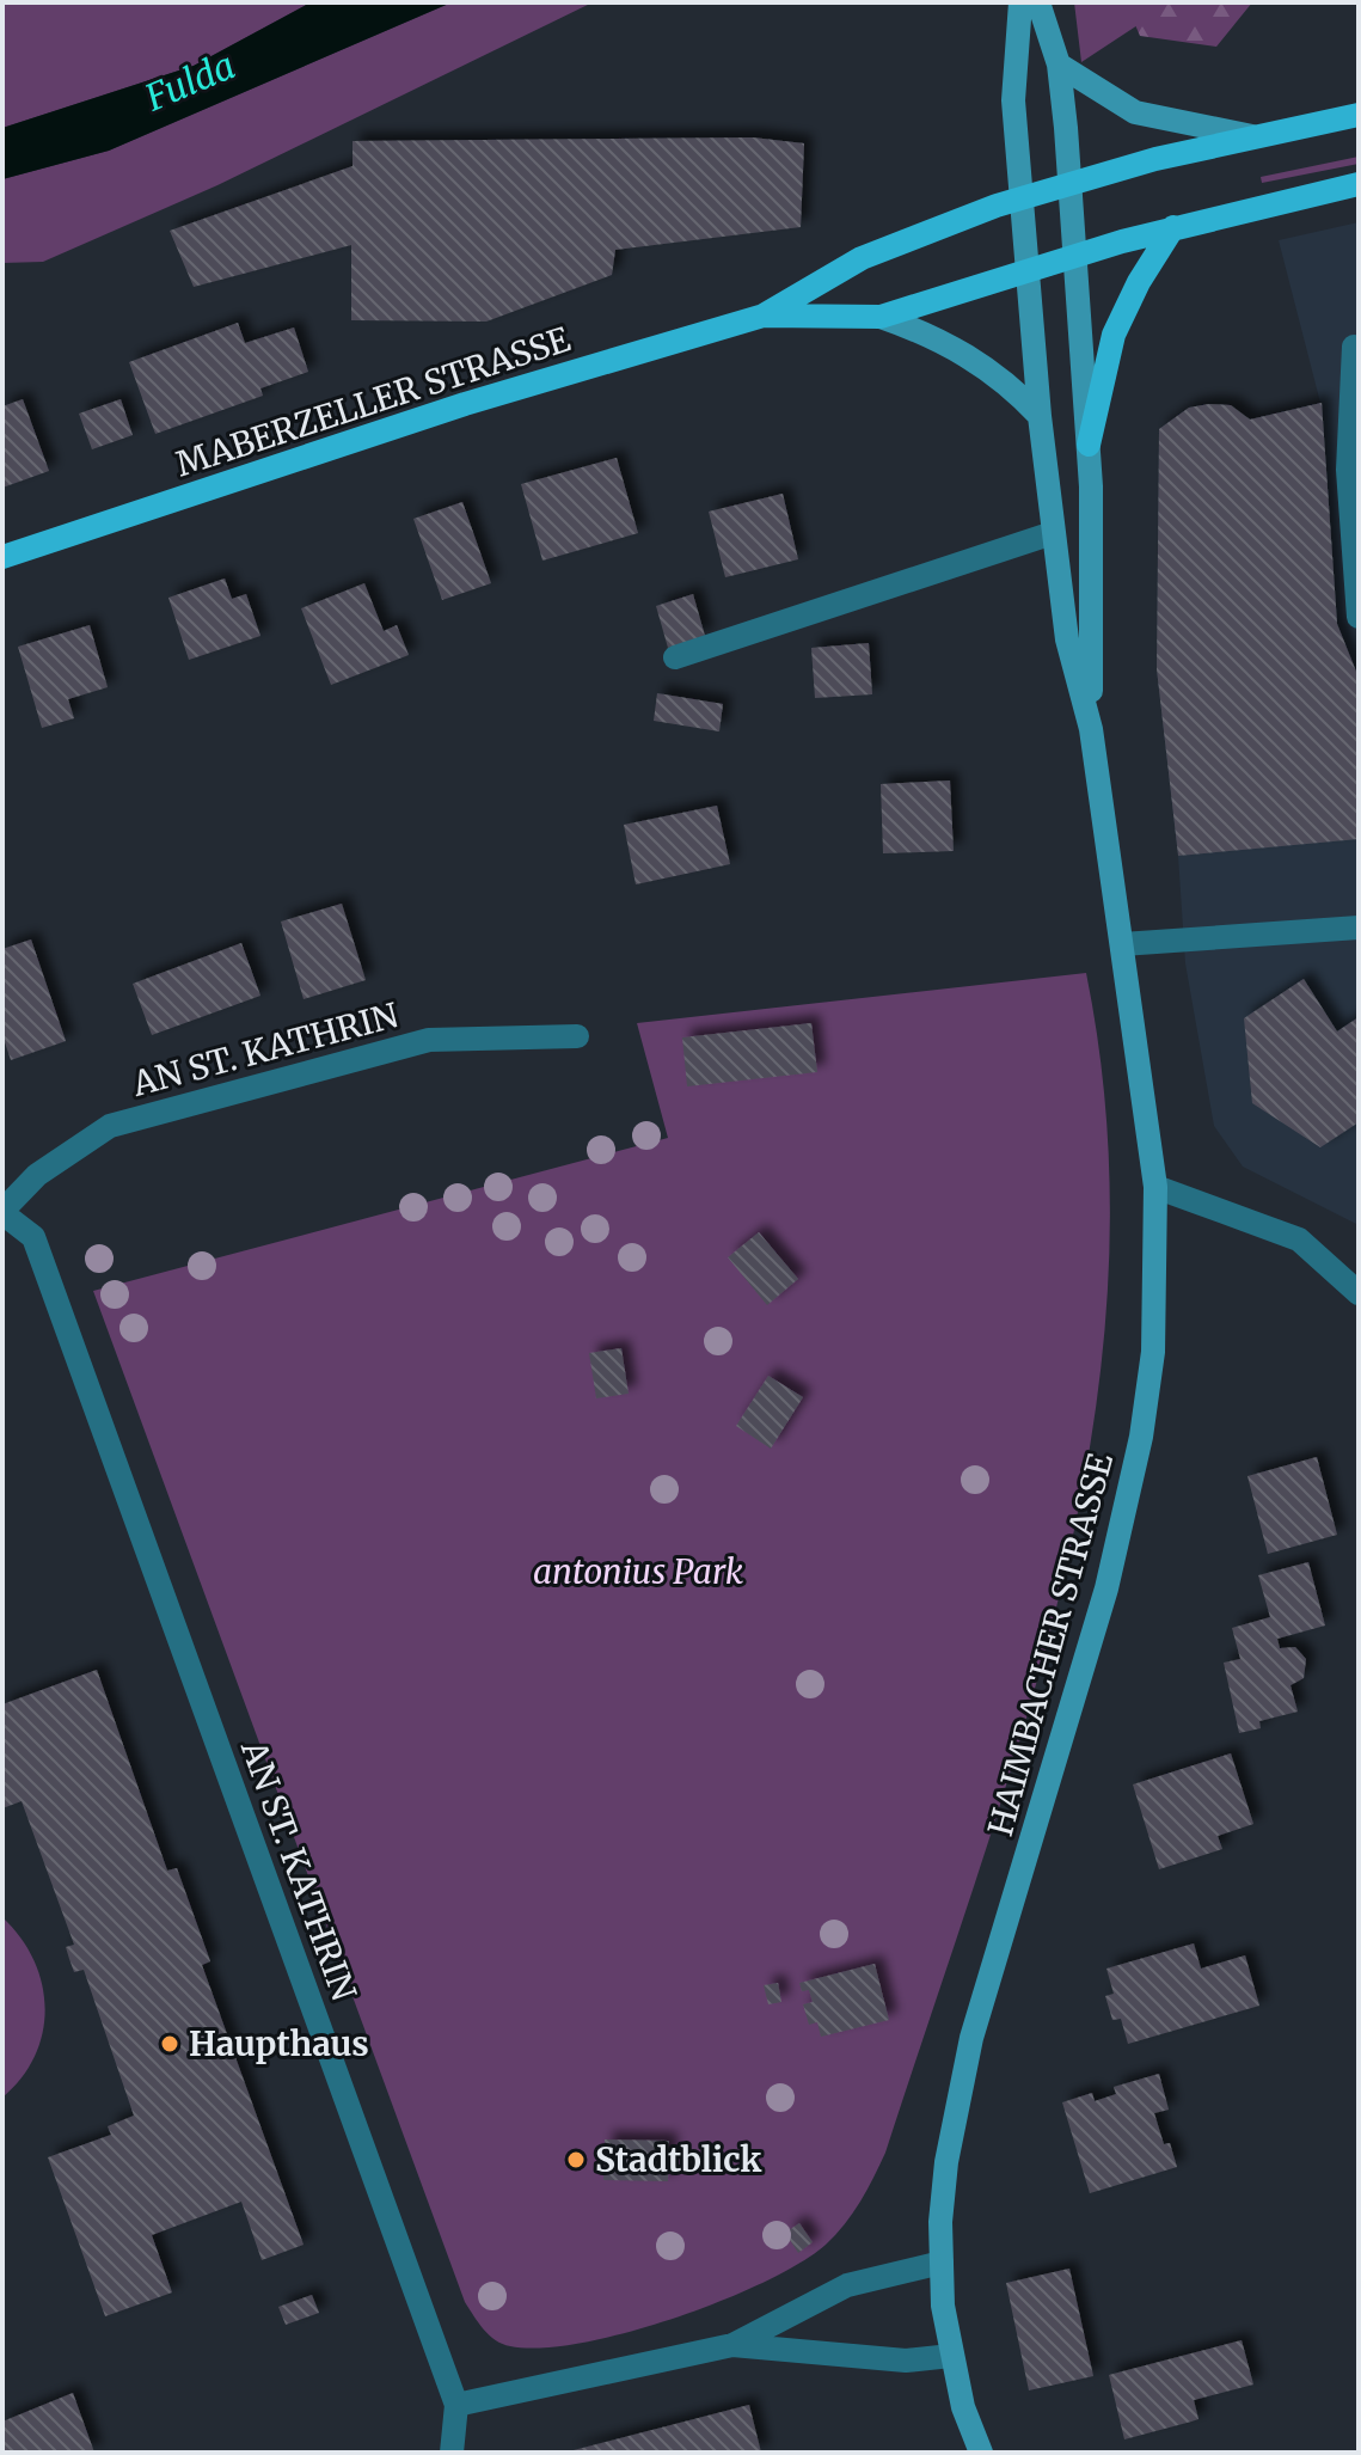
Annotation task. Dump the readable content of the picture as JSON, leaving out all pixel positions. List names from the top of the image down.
{
  "streets": {
    "main road": ["MABERZELLER STRASSE", "HAIMBACHER STRASSE"],
    "street": ["AN ST. KATHRIN"]
  },
  "crossings": [
    ["MABERZELLER STRASSE", "HAIMBACHER STRASSE"]
  ],
  "water": ["Fulda"],
  "parks": ["antonius Park"],
  "places": ["Haupthaus", "Stadtblick"]
}
